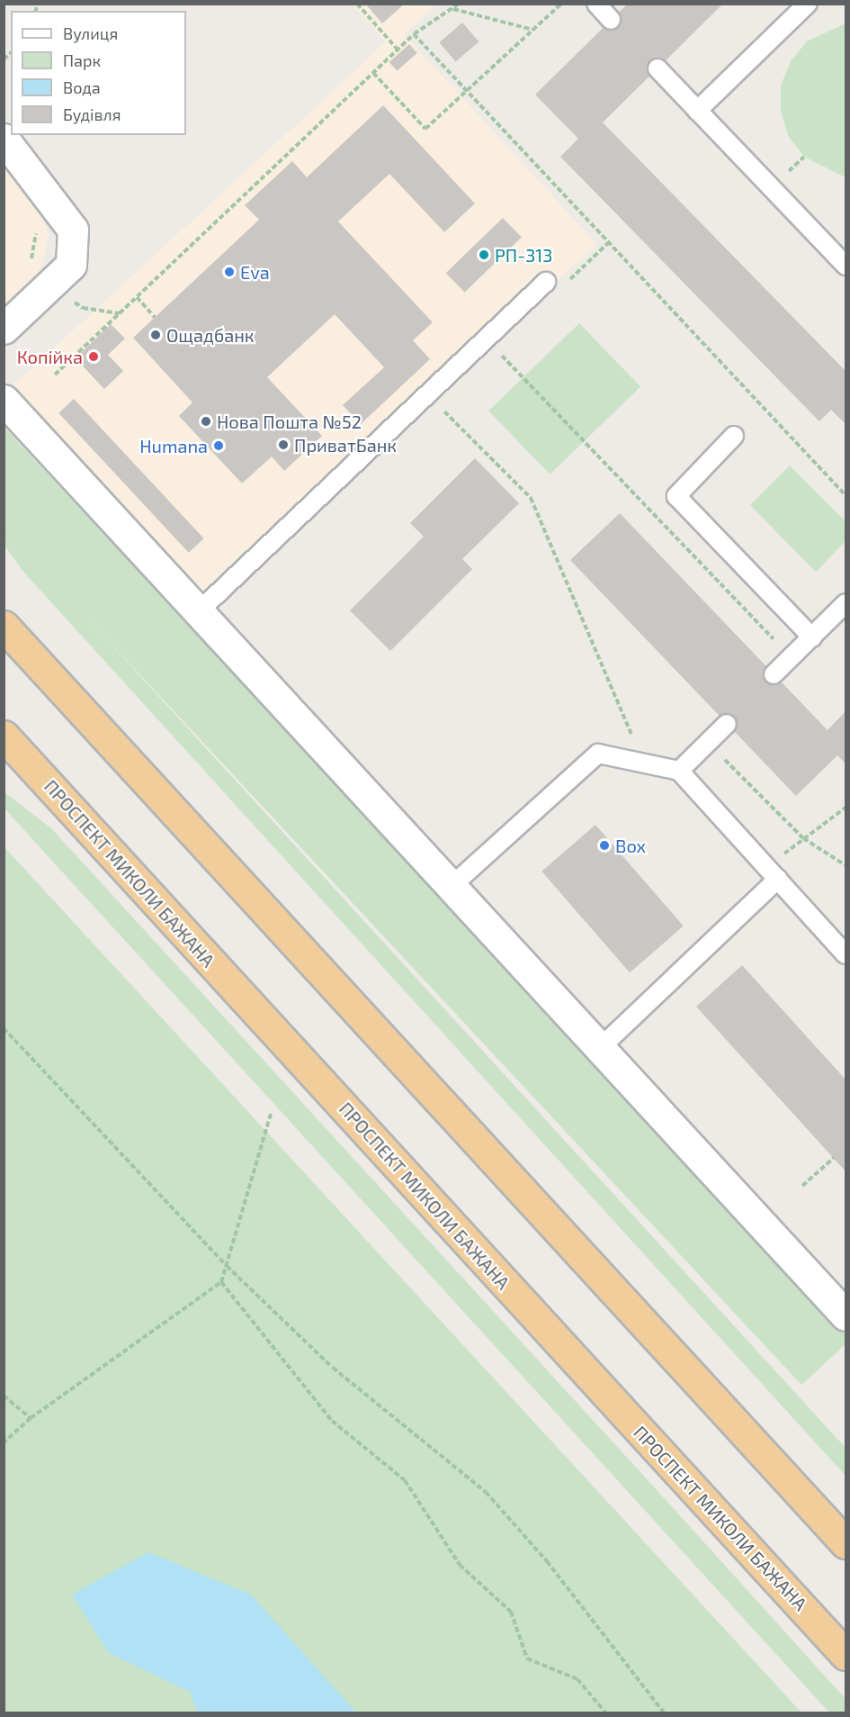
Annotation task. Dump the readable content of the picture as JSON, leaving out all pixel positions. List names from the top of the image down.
{
  "streets": {
    "highway": ["ПРОСПЕКТ МИКОЛИ БАЖАНА"]
  },
  "places": [
    "РП-313",
    "Eva",
    "Ощадбанк",
    "Копійка",
    "Нова Пошта №52",
    "ПриватБанк",
    "Humana",
    "Box"
  ],
  "legend": [
    "Вулиця",
    "Парк",
    "Вода",
    "Будівля"
  ]
}
